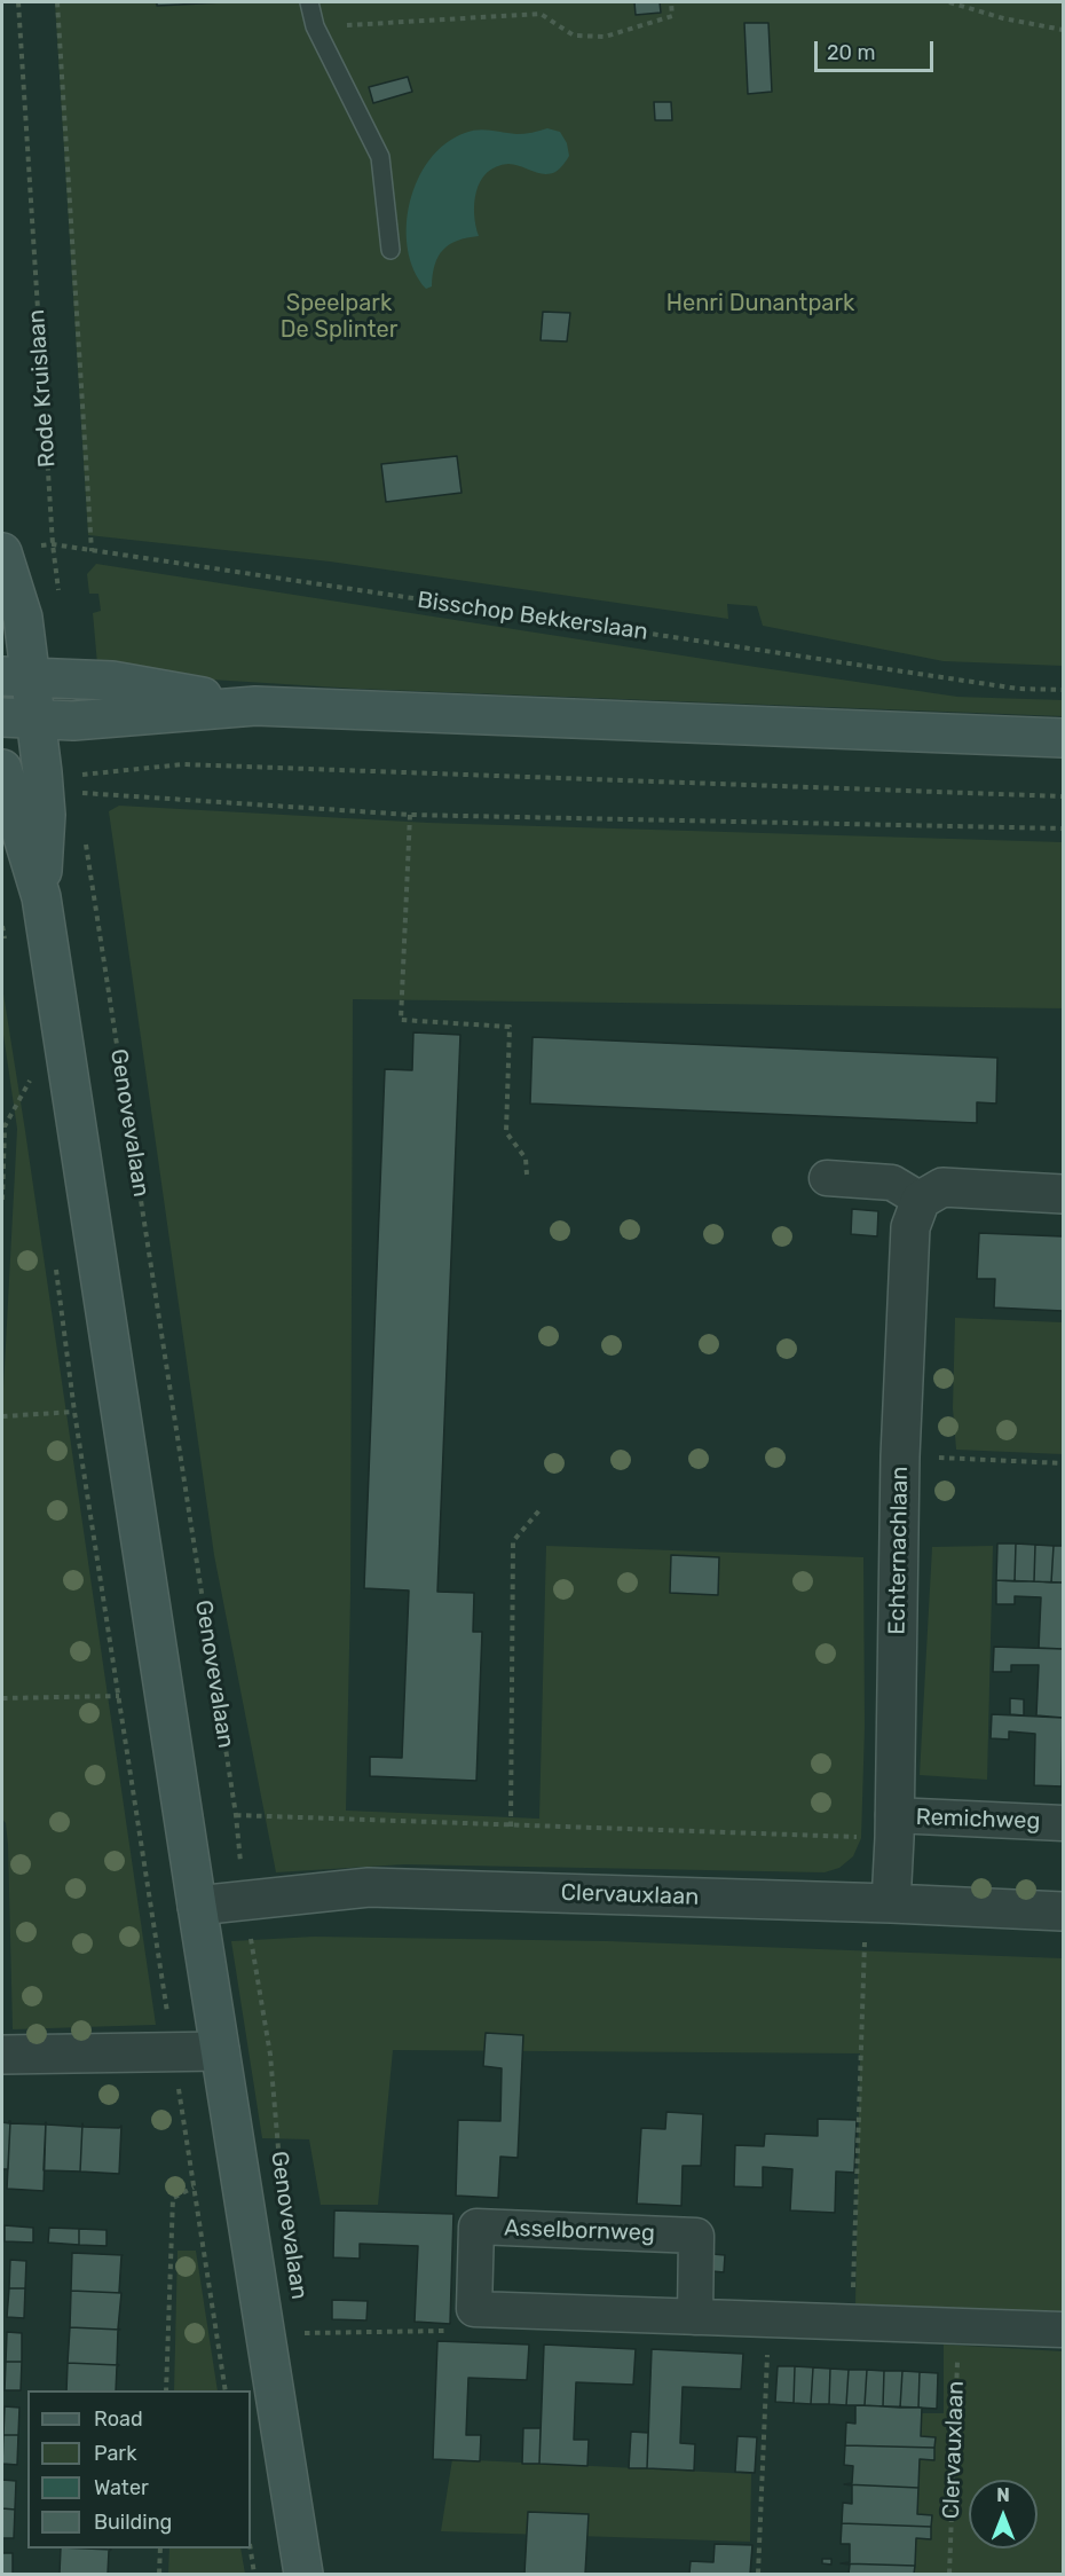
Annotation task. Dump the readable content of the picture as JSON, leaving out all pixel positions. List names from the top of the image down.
{
  "streets": {
    "main road": ["Genovevalaan"],
    "street": [
      "Echternachlaan",
      "Remichweg",
      "Clervauxlaan",
      "Asselbornweg"
    ],
    "path": ["Rode Kruislaan", "Bisschop Bekkerslaan"]
  },
  "crossings": [
    ["Rode Kruislaan", "Bisschop Bekkerslaan"],
    ["Genovevalaan", "Clervauxlaan"],
    ["Genovevalaan", "Asselbornweg"],
    ["Echternachlaan", "Remichweg"],
    ["Echternachlaan", "Clervauxlaan"]
  ],
  "parks": ["Speelpark De Splinter", "Henri Dunantpark"],
  "legend": [
    "Road",
    "Park",
    "Water",
    "Building"
  ],
  "scale_bar": "20 m",
  "north": "top"
}
